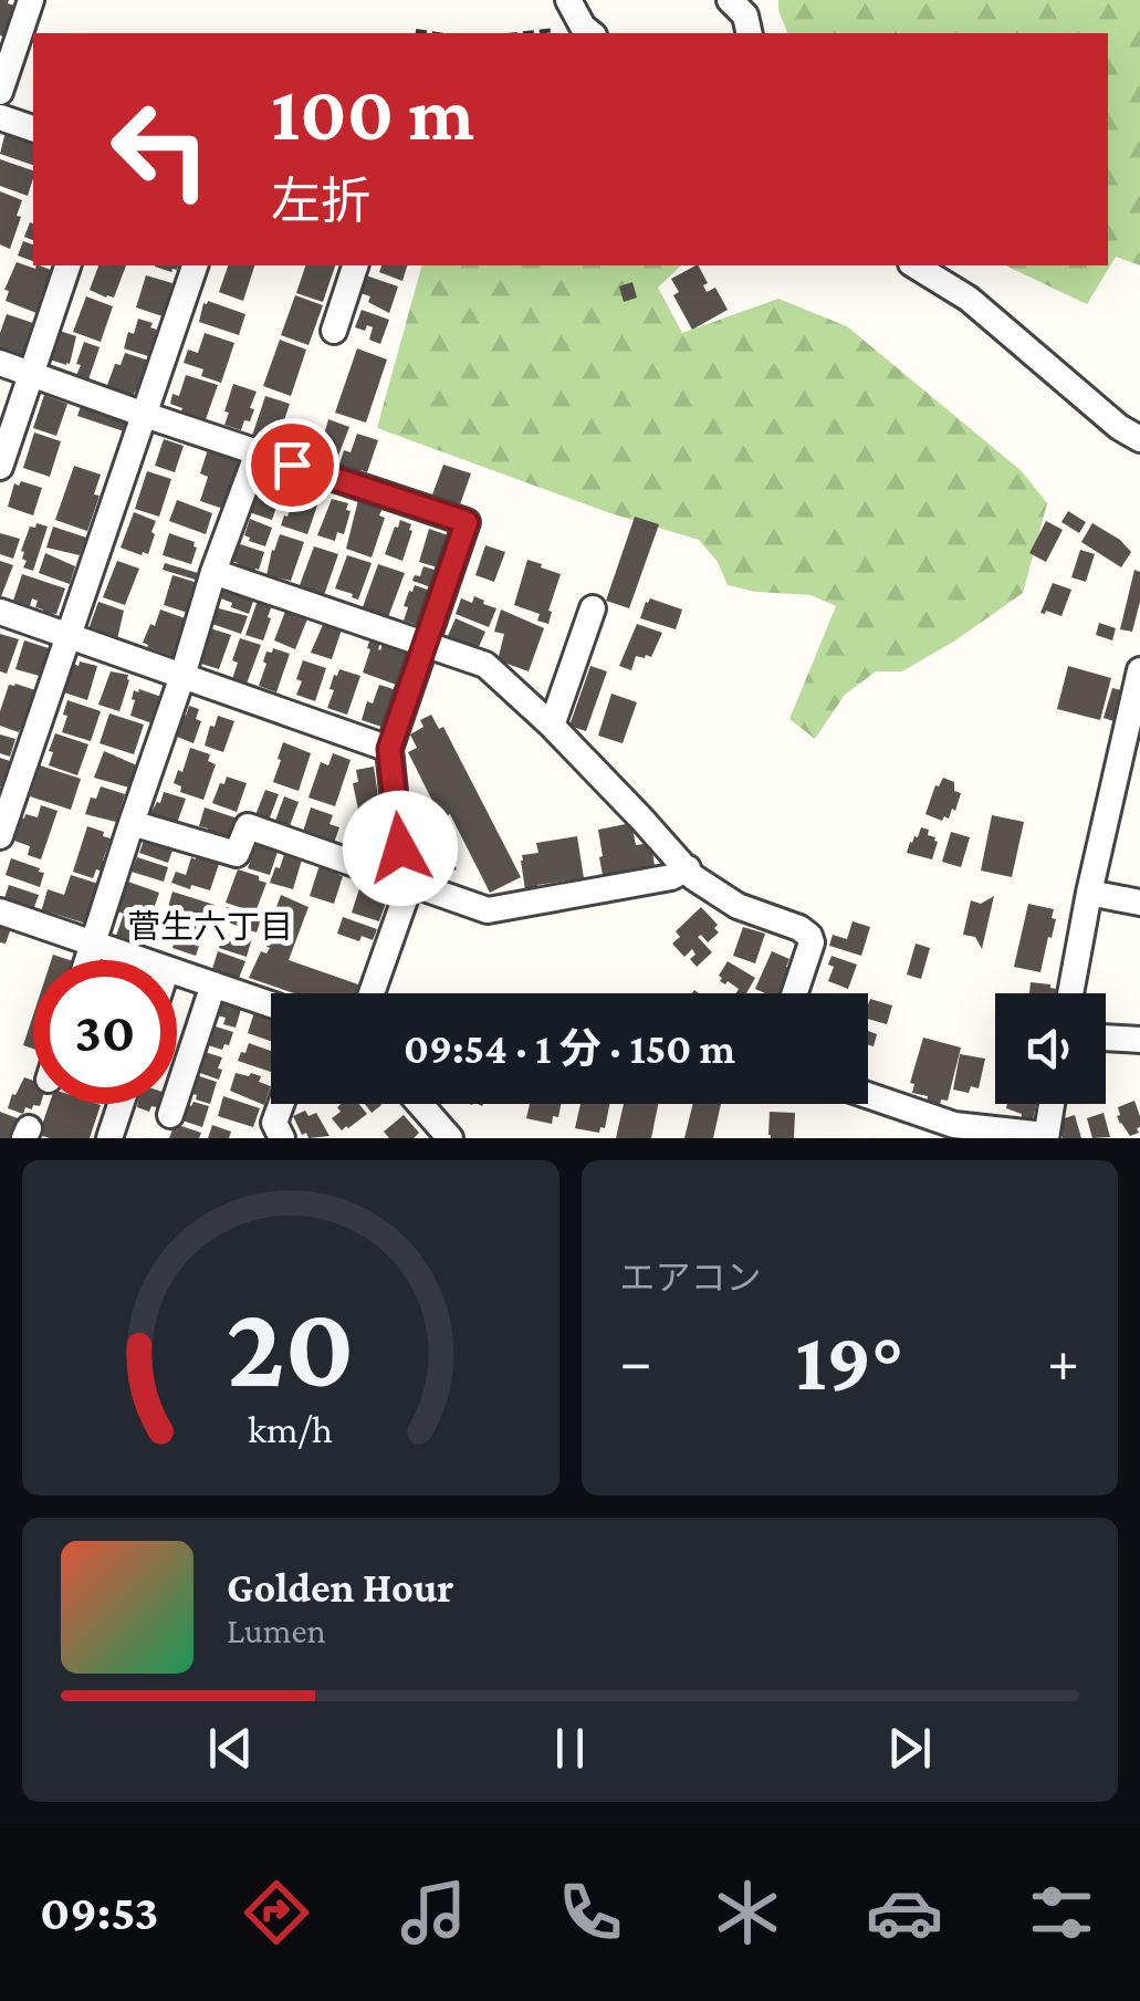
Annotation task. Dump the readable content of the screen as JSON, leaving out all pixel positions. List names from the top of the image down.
{
  "districts": ["菅生六丁目"],
  "page": {
    "turn": ["100 m", "左折"],
    "limit": "30",
    "trip": "09:54 · 1 分 · 150 m",
    "tile": "エアコン",
    "heat": ["−", "19°", "+"],
    "song": ["Golden Hour", "Lumen"],
    "tabs": "09:53",
    "gauge": ["20", "km/h"]
  }
}
